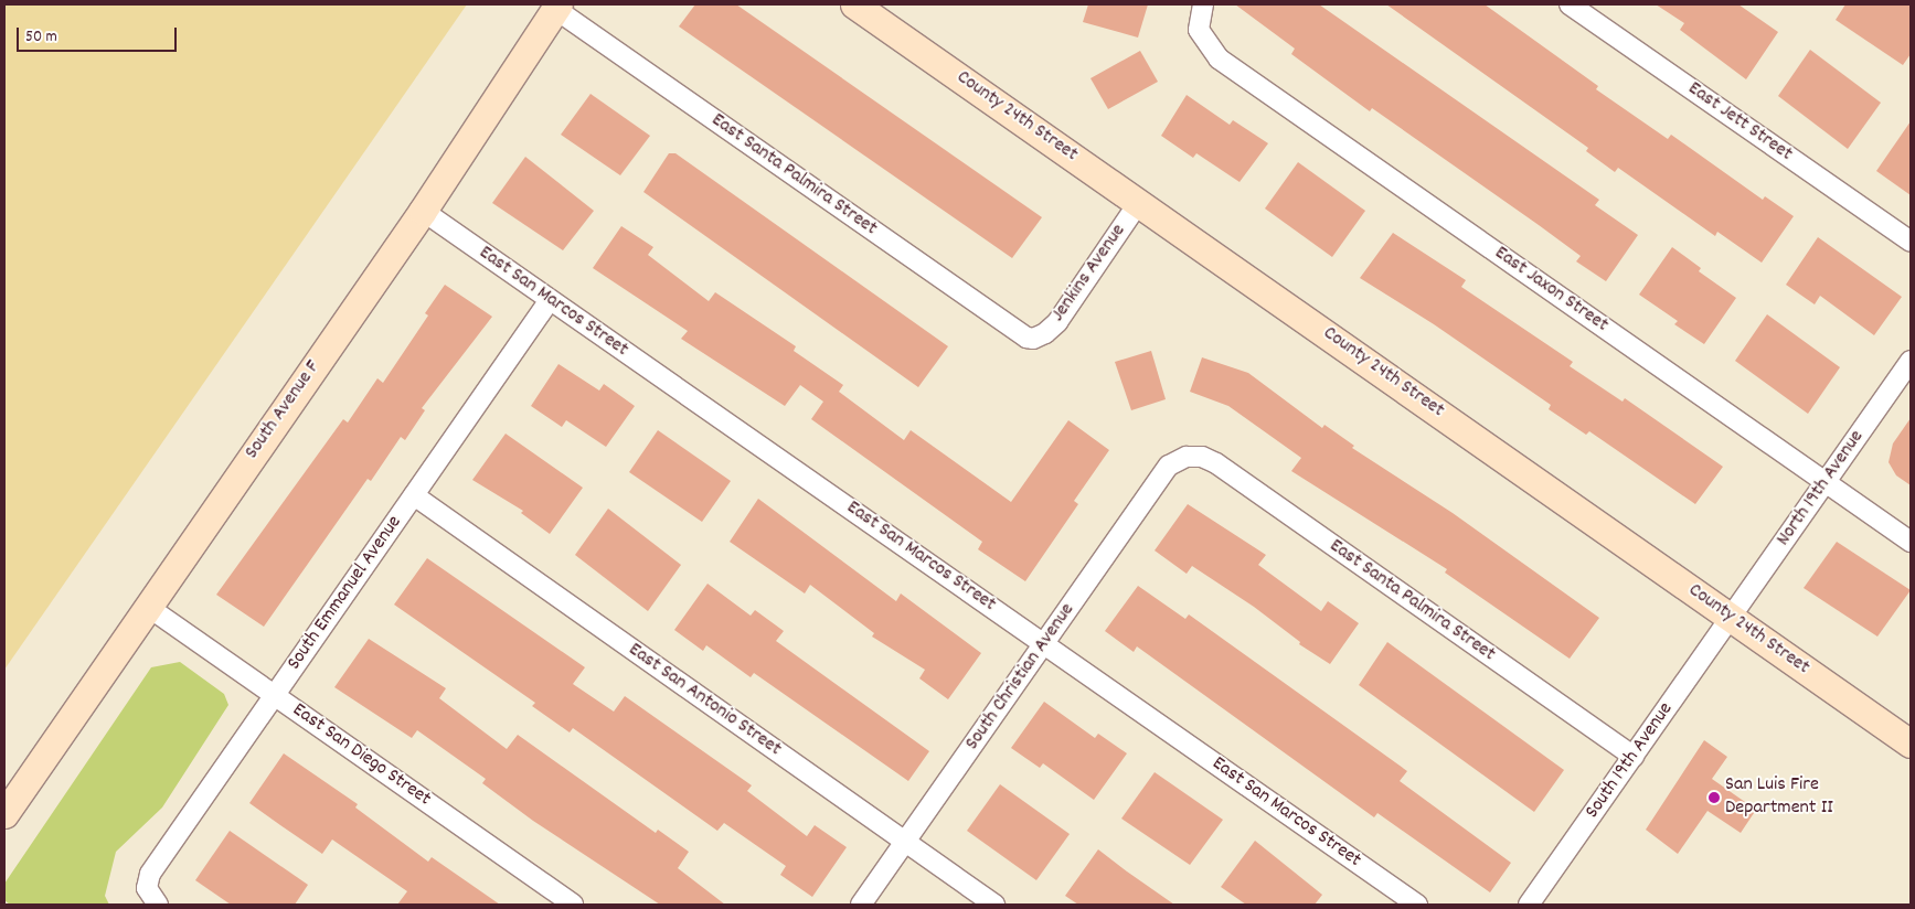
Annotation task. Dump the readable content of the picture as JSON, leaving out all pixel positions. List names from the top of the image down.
{
  "streets": {
    "street": [
      "County 24th Street",
      "East Jett Street",
      "East Santa Palmira Street",
      "Jenkins Avenue",
      "East Jaxon Street",
      "East San Marcos Street",
      "South Avenue F",
      "North 19th Avenue",
      "South Emmanuel Avenue",
      "South Christian Avenue",
      "East San Antonio Street",
      "East San Diego Street",
      "South 19th Avenue"
    ]
  },
  "crossings": [
    ["County 24th Street", "Jenkins Avenue"],
    ["County 24th Street", "North 19th Avenue"],
    ["County 24th Street", "South 19th Avenue"],
    ["East Santa Palmira Street", "Jenkins Avenue"],
    ["East Santa Palmira Street", "South Avenue F"],
    ["East Santa Palmira Street", "South Christian Avenue"],
    ["East Santa Palmira Street", "South 19th Avenue"],
    ["East Jaxon Street", "North 19th Avenue"],
    ["East San Marcos Street", "South Avenue F"],
    ["East San Marcos Street", "South Emmanuel Avenue"],
    ["East San Marcos Street", "South Christian Avenue"],
    ["South Avenue F", "East San Diego Street"],
    ["North 19th Avenue", "South 19th Avenue"],
    ["South Emmanuel Avenue", "East San Antonio Street"],
    ["South Emmanuel Avenue", "East San Diego Street"],
    ["South Christian Avenue", "East San Antonio Street"]
  ],
  "places": ["San Luis Fire Department II"],
  "scale_bar": "50 m"
}
